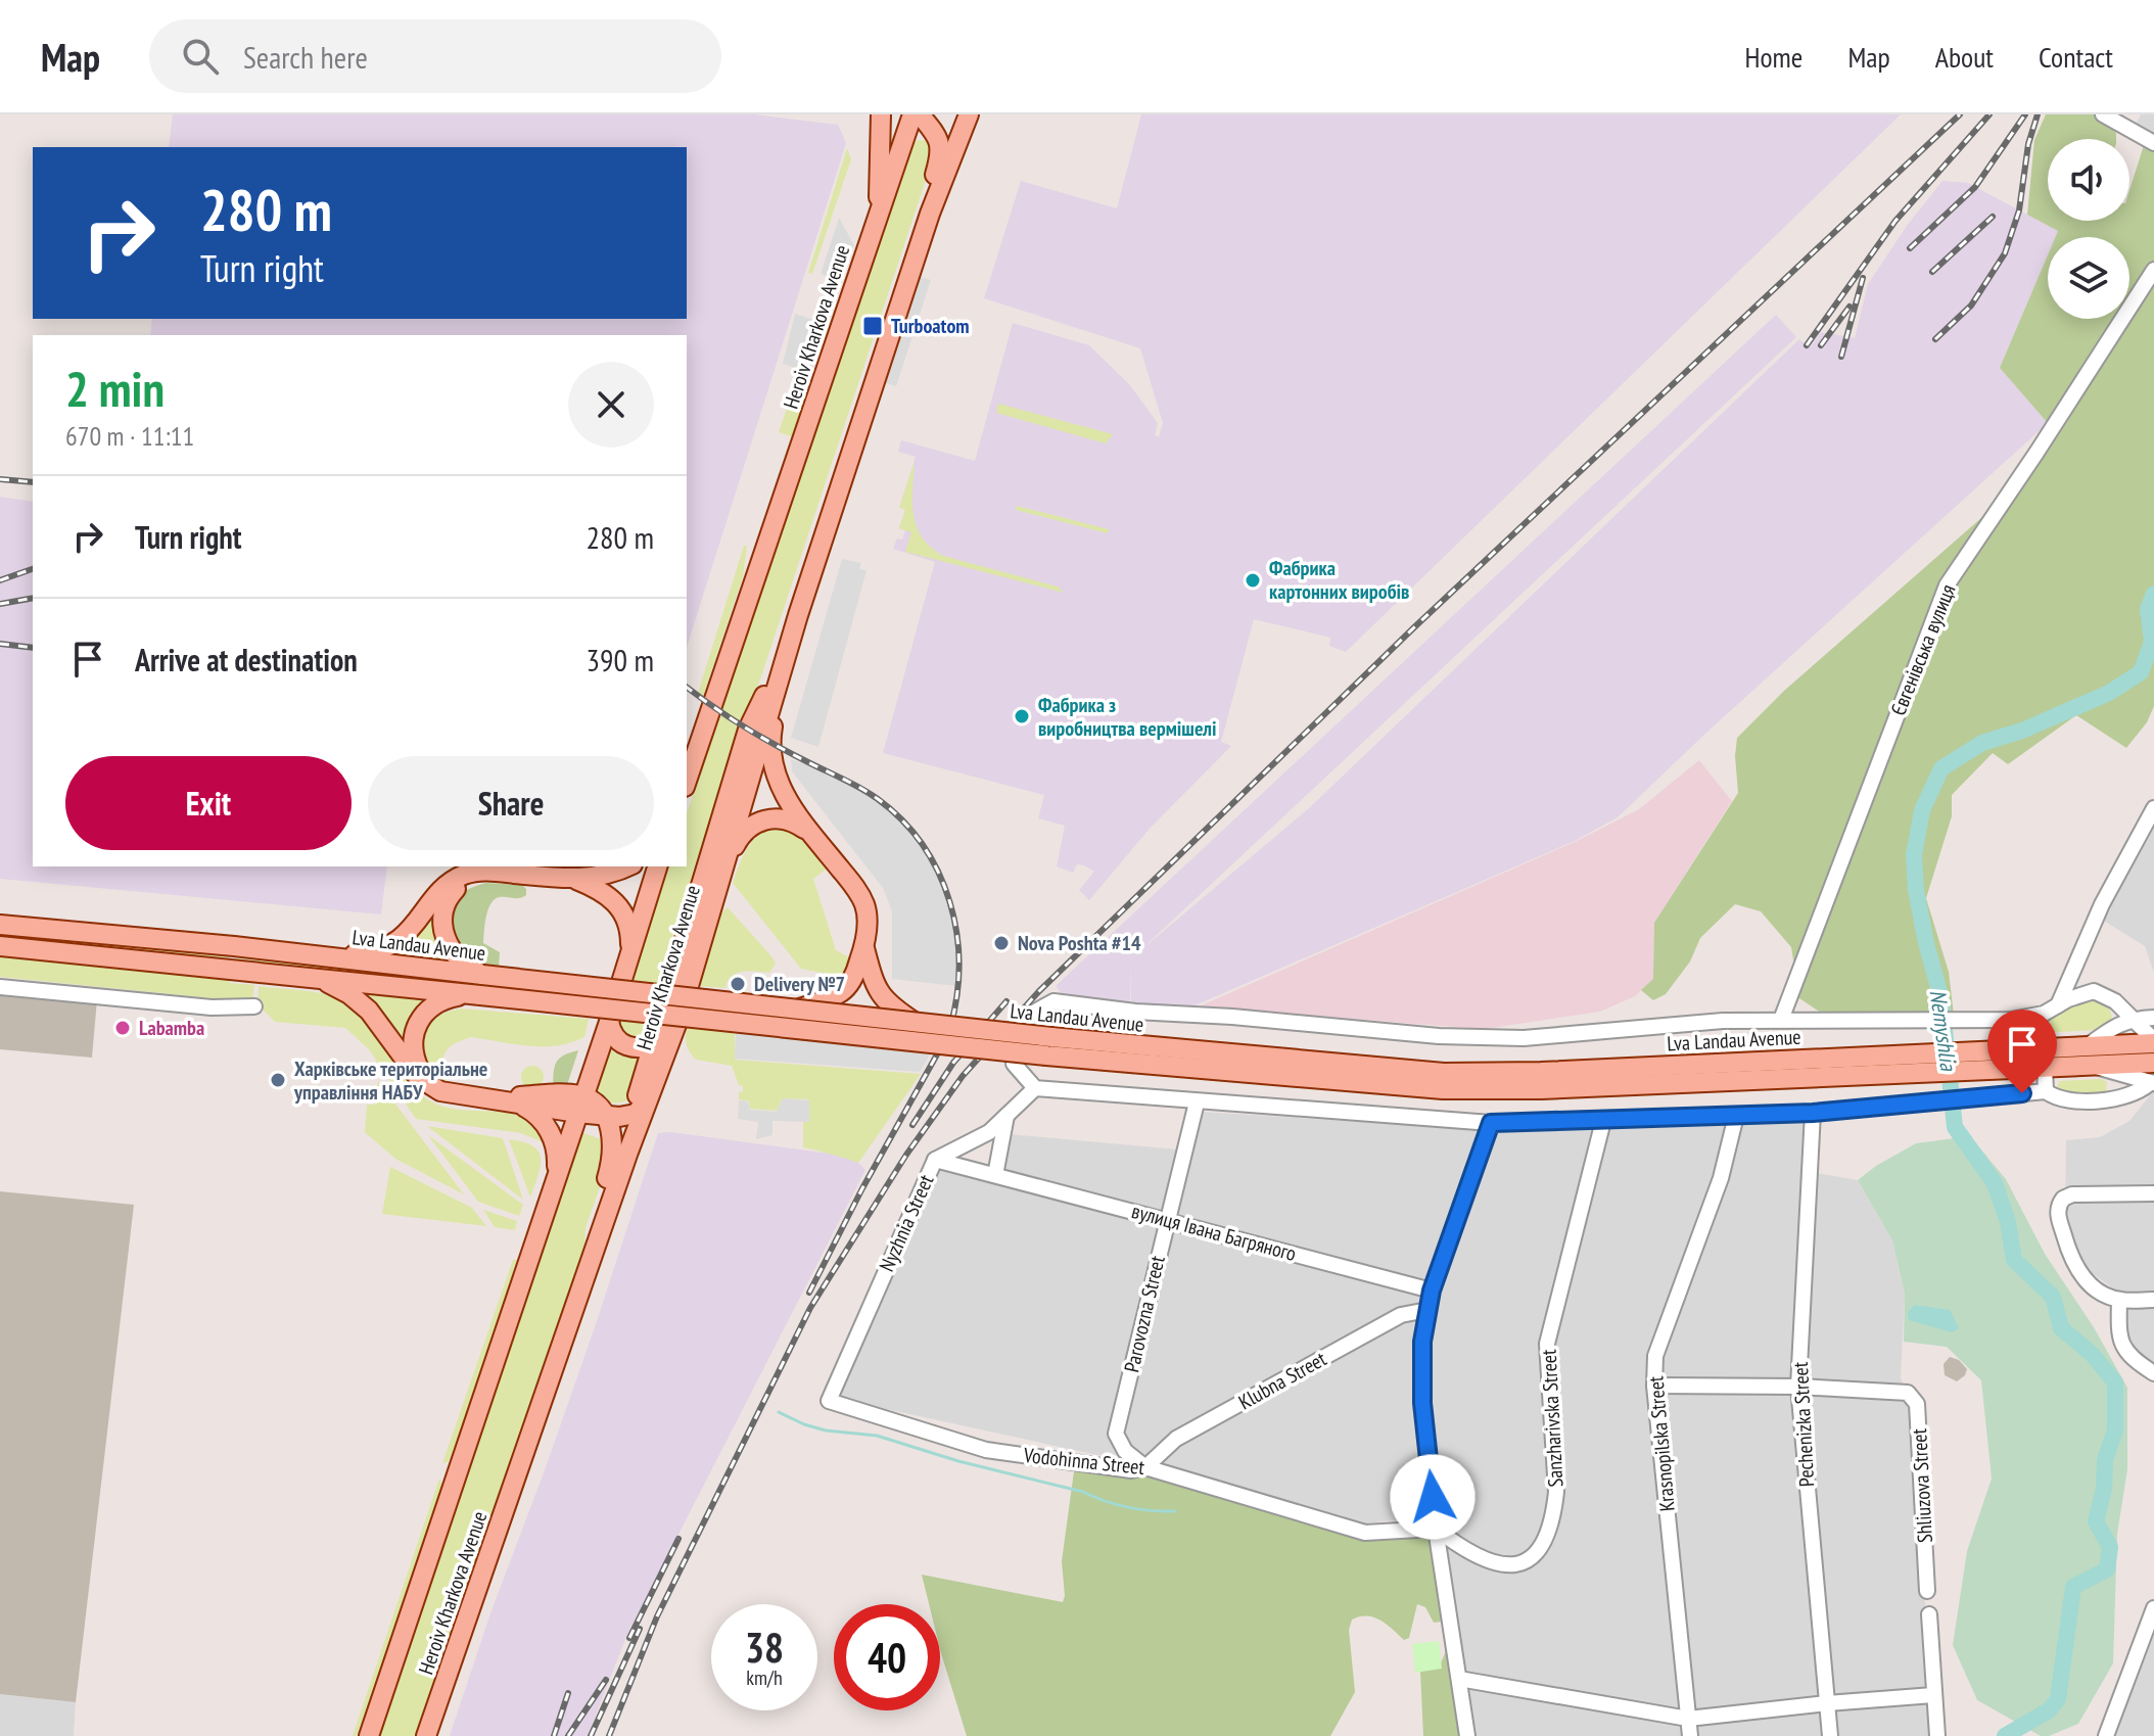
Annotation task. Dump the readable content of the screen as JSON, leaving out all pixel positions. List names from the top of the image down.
{
  "streets": {
    "main road": ["Heroiv Kharkova Avenue", "Lva Landau Avenue"],
    "street": [
      "Євгенівська вулиця",
      "Nyzhnia Street",
      "вулиця Івана Багряного",
      "Parovozna Street",
      "Klubna Street",
      "Sanzharivska Street",
      "Pechenizka Street",
      "Krasnopilska Street",
      "Vodohinna Street",
      "Shliuzova Street"
    ]
  },
  "crossings": [
    ["Nyzhnia Street", "вулиця Івана Багряного"],
    ["Nyzhnia Street", "Vodohinna Street"],
    ["вулиця Івана Багряного", "Parovozna Street"],
    ["Parovozna Street", "Klubna Street"],
    ["Parovozna Street", "Vodohinna Street"],
    ["Klubna Street", "Vodohinna Street"],
    ["Sanzharivska Street", "Vodohinna Street"],
    ["Pechenizka Street", "Shliuzova Street"],
    ["Krasnopilska Street", "Shliuzova Street"]
  ],
  "water": ["Nemyshlia"],
  "places": {
    "transit": ["Turboatom"],
    "other": [
      "Фабрика картонних виробів",
      "Фабрика з виробництва вермішелі",
      "Nova Poshta #14",
      "Delivery №7",
      "Labamba",
      "Харківське територіальне управління НАБУ"
    ]
  },
  "page": {
    "header": "Map",
    "search": "Search here",
    "nav": [
      "Home",
      "Map",
      "About",
      "Contact"
    ],
    "turn": ["280 m", "Turn right"],
    "heading": ["2 min", "670 m · 11:11"],
    "list": [
      {
        "name": "Turn right",
        "value": "280 m"
      },
      {
        "name": "Arrive at destination",
        "value": "390 m"
      }
    ],
    "buttons": ["Exit", "Share"],
    "speed": "38 km/h",
    "limit": "40"
  }
}
